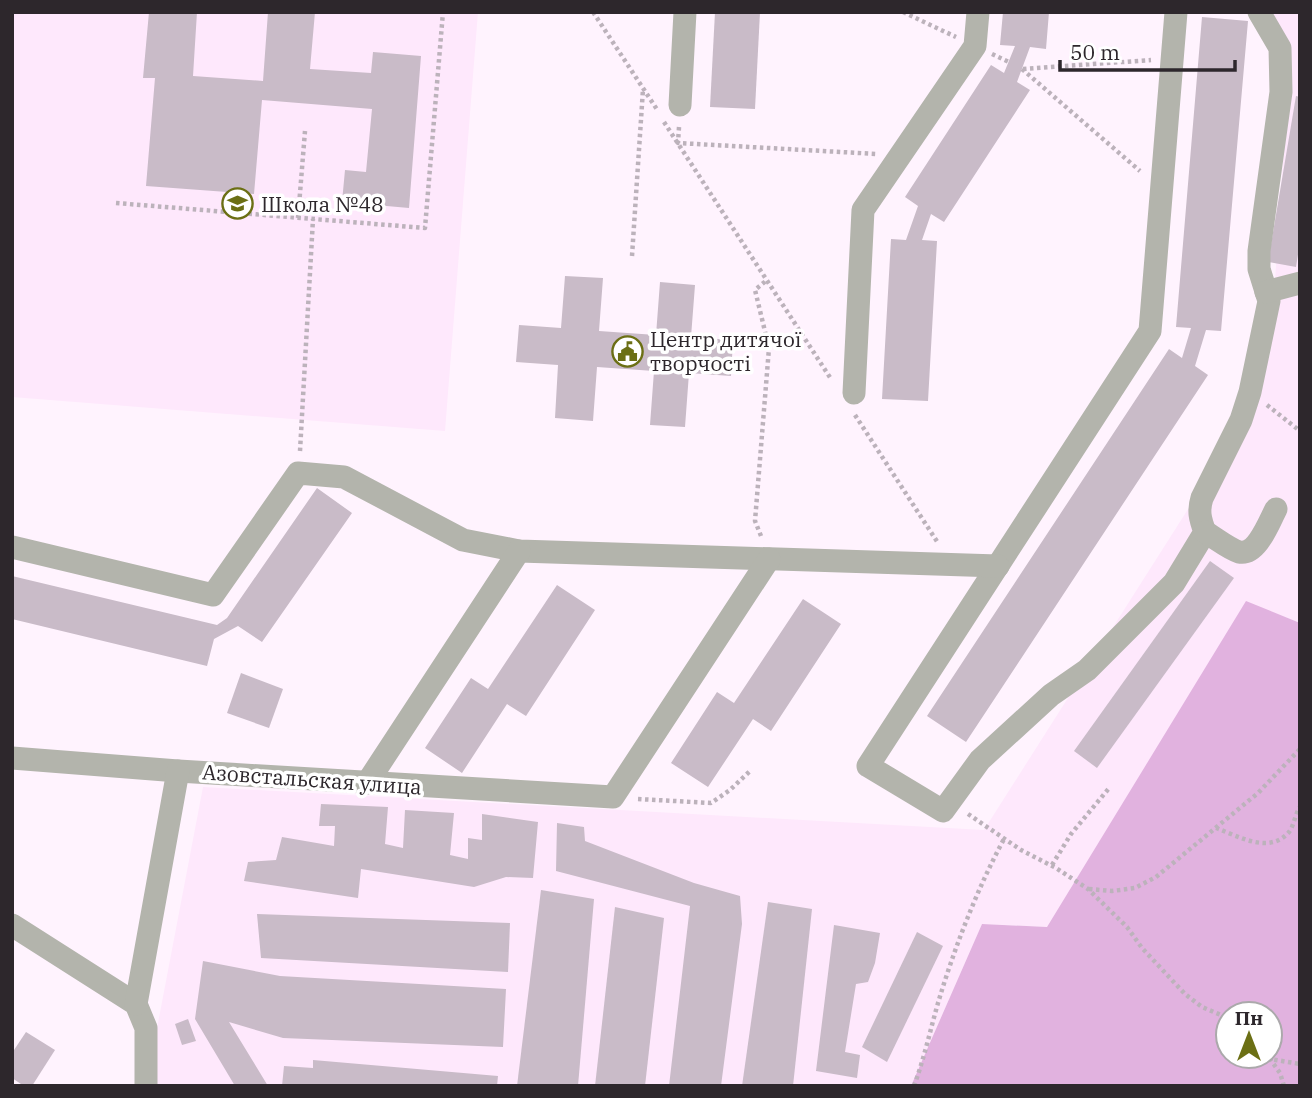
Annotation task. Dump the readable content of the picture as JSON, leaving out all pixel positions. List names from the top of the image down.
{
  "streets": {
    "street": ["Азовстальская улица"]
  },
  "places": {
    "school or university": ["Школа №48"],
    "public building": ["Центр дитячої творчості"]
  },
  "scale_bar": "50 m",
  "north": "top"
}
